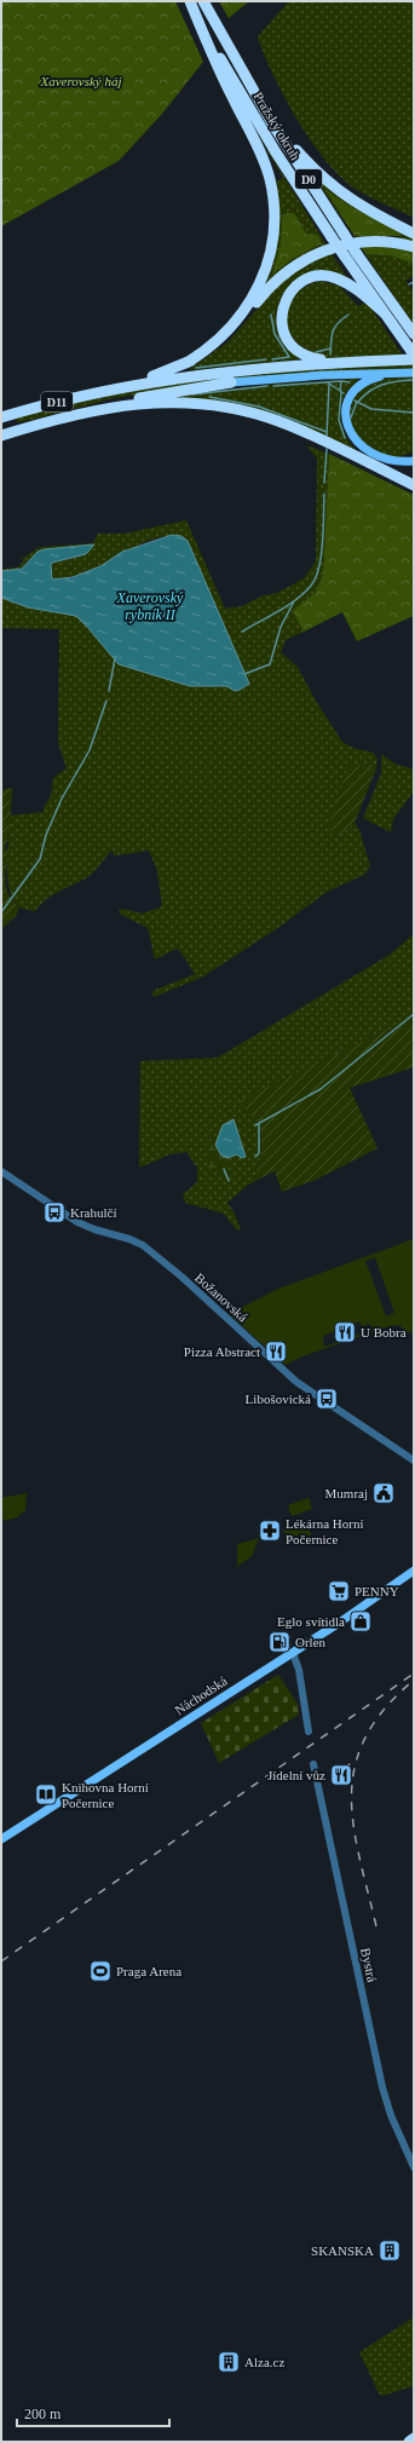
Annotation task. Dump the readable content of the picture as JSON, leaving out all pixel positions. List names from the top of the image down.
{
  "streets": {
    "highway": ["Pražský okruh", "D0", "D11"],
    "main road": ["Náchodská"],
    "street": ["Božanovská", "Bystrá"]
  },
  "water": ["Xaverovský rybník II"],
  "parks": ["Xaverovský háj"],
  "places": {
    "bus stop": ["Krahulčí", "Libošovická"],
    "restaurant": ["U Bobra", "Pizza Abstract", "Jídelní vůz"],
    "public building": ["Mumraj"],
    "pharmacy": ["Lékárna Horní Počernice"],
    "supermarket": ["PENNY"],
    "shop": ["Eglo svítidla"],
    "fuel station": ["Orlen"],
    "library": ["Knihovna Horní Počernice"],
    "sports": ["Praga Arena"],
    "building": ["SKANSKA", "Alza.cz"]
  },
  "scale_bar": "200 m"
}
